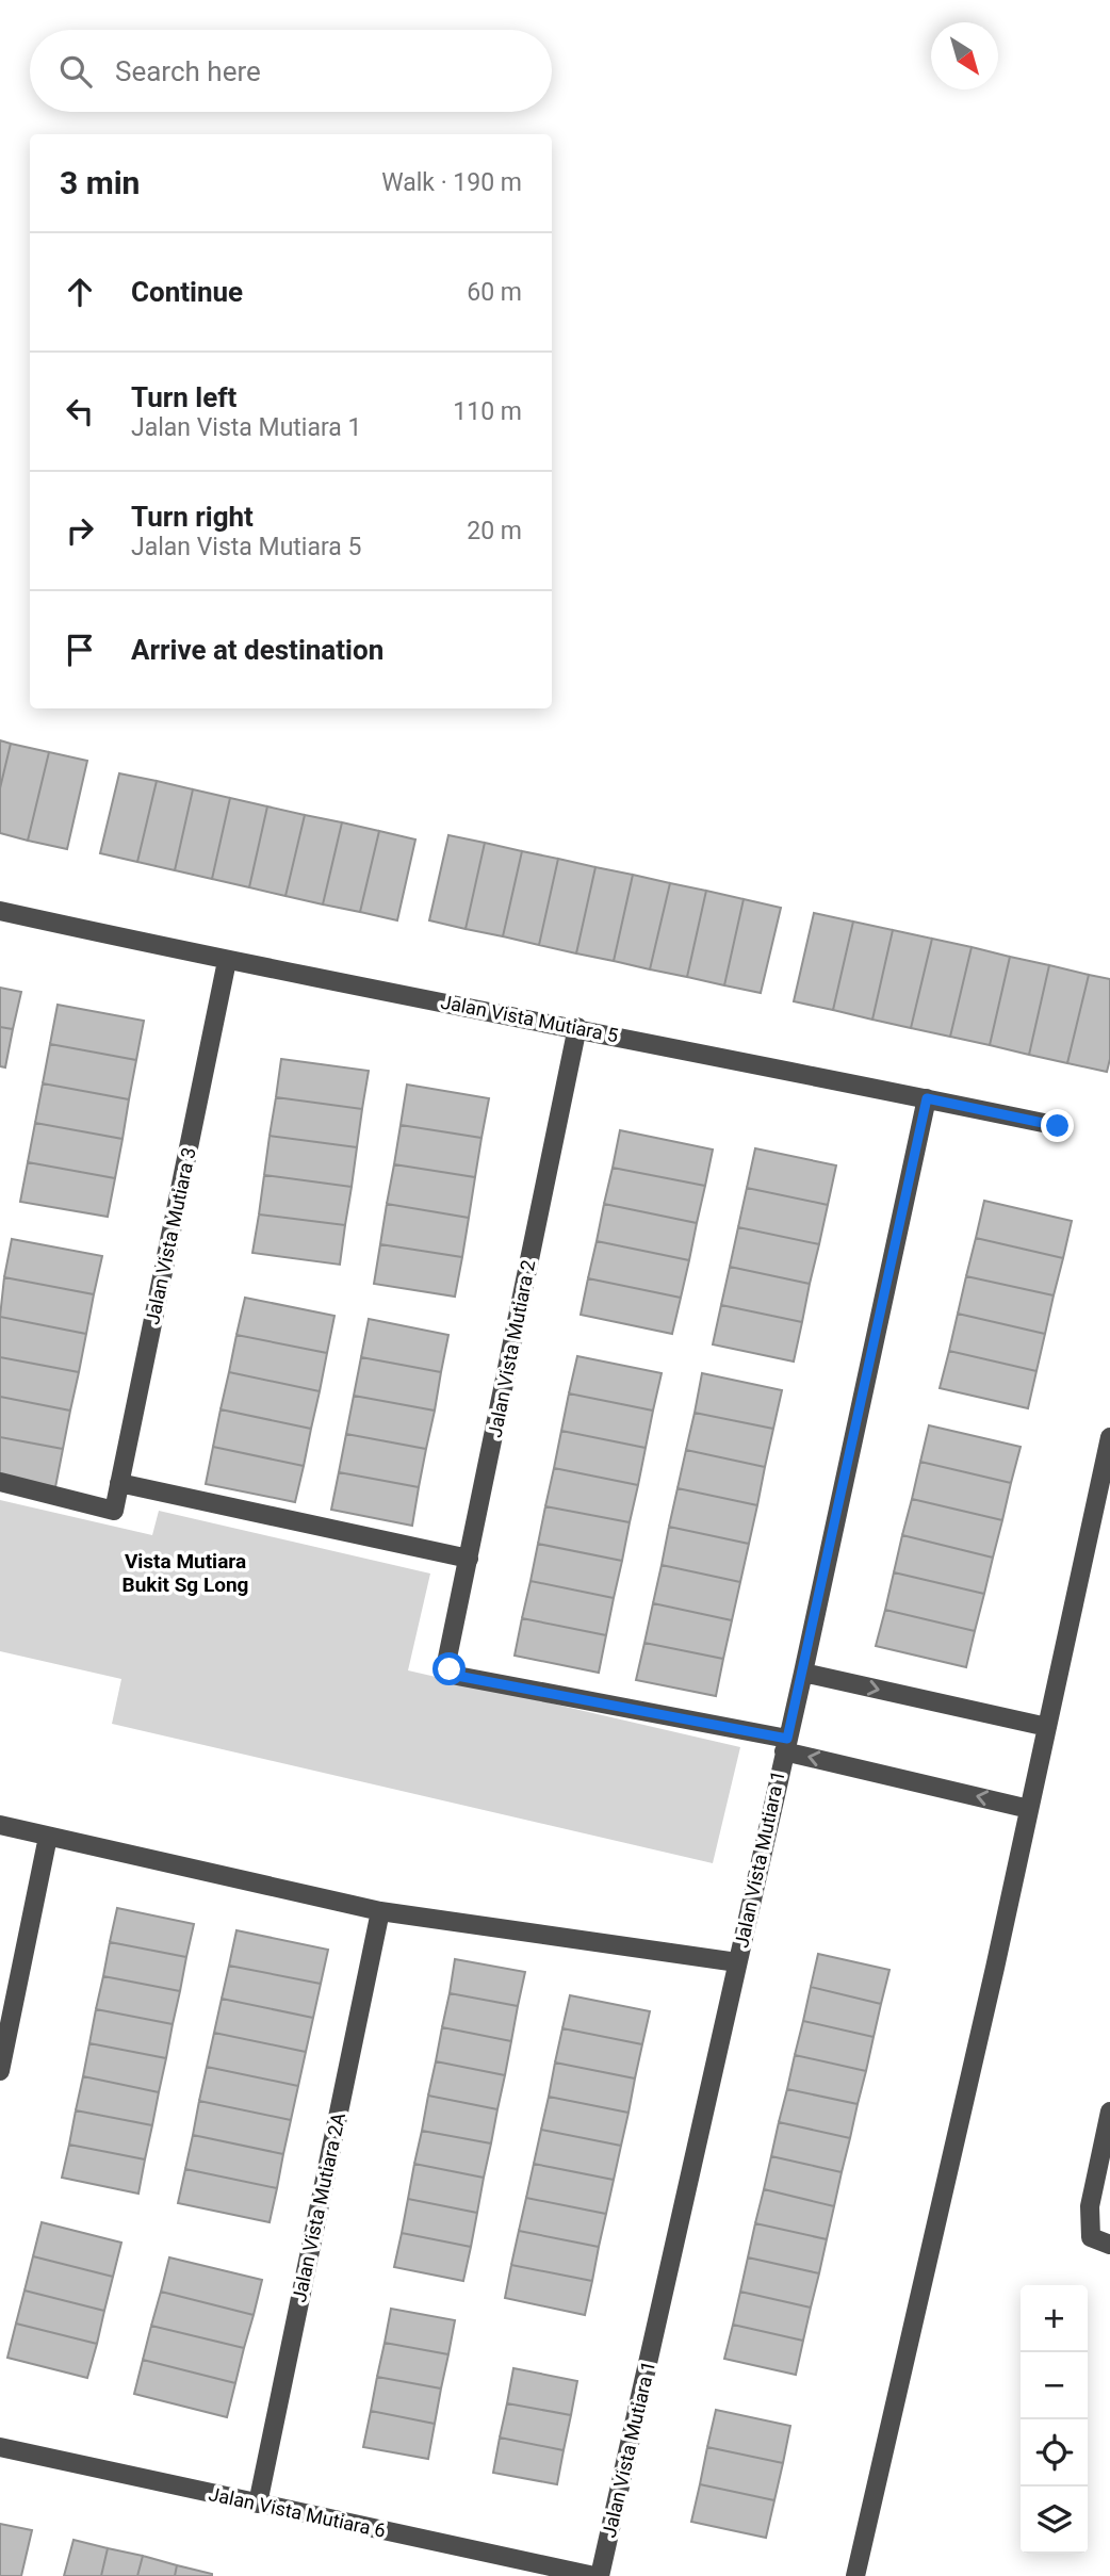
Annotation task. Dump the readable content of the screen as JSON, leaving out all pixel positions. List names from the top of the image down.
{
  "streets": {
    "street": [
      "Jalan Vista Mutiara 5",
      "Jalan Vista Mutiara 3",
      "Jalan Vista Mutiara 2",
      "Jalan Vista Mutiara 1",
      "Jalan Vista Mutiara 2A",
      "Jalan Vista Mutiara 6"
    ]
  },
  "crossings": [
    ["Jalan Vista Mutiara 5", "Jalan Vista Mutiara 3"],
    ["Jalan Vista Mutiara 5", "Jalan Vista Mutiara 2"],
    ["Jalan Vista Mutiara 5", "Jalan Vista Mutiara 1"],
    ["Jalan Vista Mutiara 2", "Jalan Vista Mutiara 1"],
    ["Jalan Vista Mutiara 1", "Jalan Vista Mutiara 6"],
    ["Jalan Vista Mutiara 2A", "Jalan Vista Mutiara 6"]
  ],
  "districts": ["Vista Mutiara Bukit Sg Long"],
  "north": "bottom right",
  "page": {
    "search": "Search here",
    "heading": ["3 min", "Walk · 190 m"],
    "list": [
      ["Continue", "60 m"],
      ["Turn left", "Jalan Vista Mutiara 1", "110 m"],
      ["Turn right", "Jalan Vista Mutiara 5", "20 m"],
      "Arrive at destination"
    ],
    "map_buttons": ["+", "−"]
  }
}
